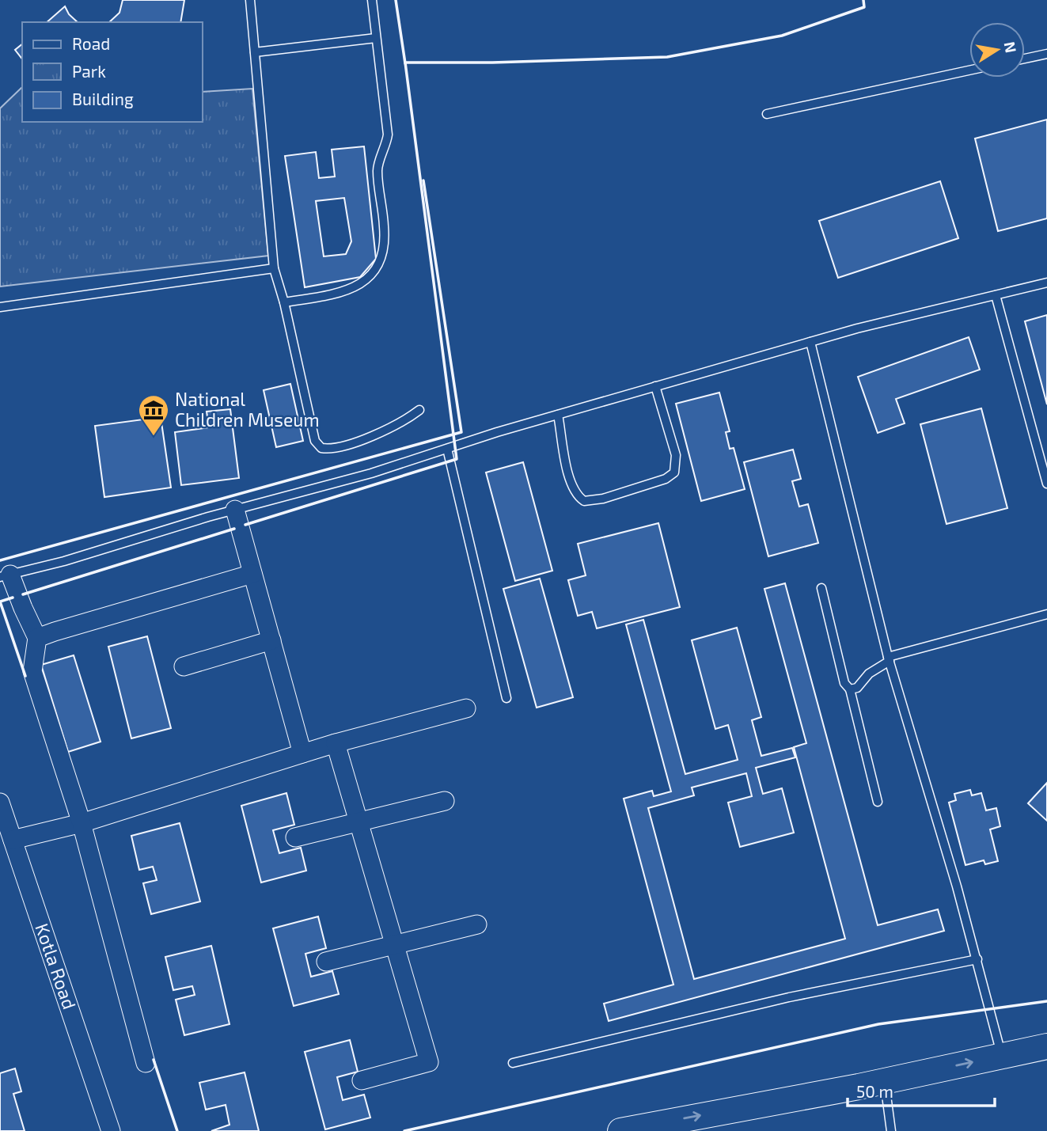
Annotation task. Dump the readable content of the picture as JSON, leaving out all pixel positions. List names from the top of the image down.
{
  "streets": {
    "street": ["Kotla Road"]
  },
  "places": {
    "museum": ["National Children Museum"]
  },
  "legend": ["Road", "Park", "Building"],
  "scale_bar": "50 m",
  "north": "right"
}
